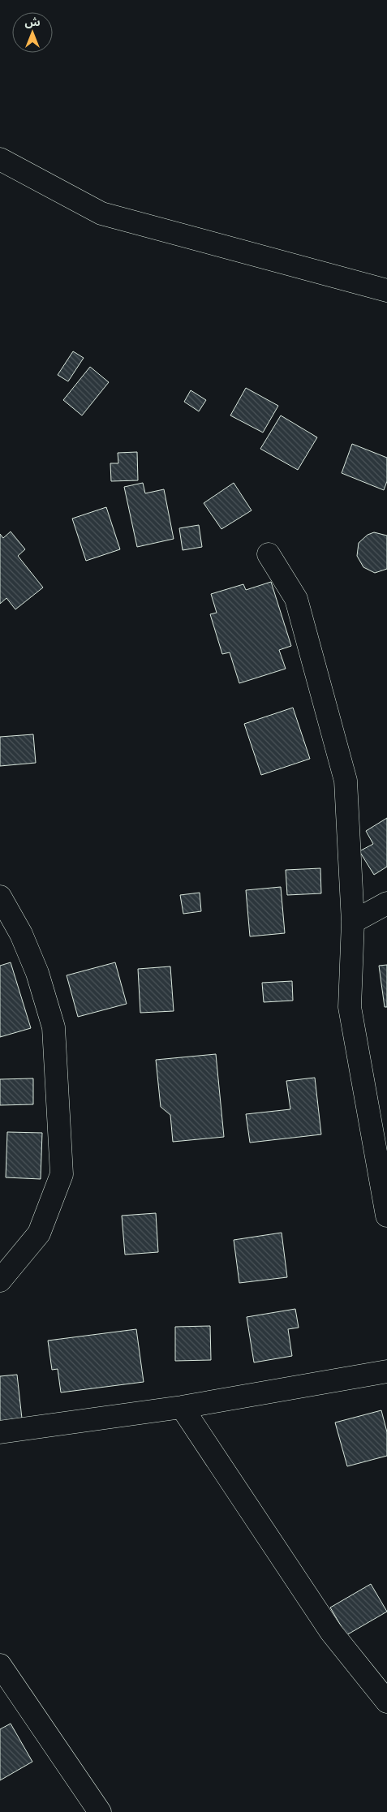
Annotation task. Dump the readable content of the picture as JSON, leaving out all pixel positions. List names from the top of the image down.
{
  "north": "top"
}
